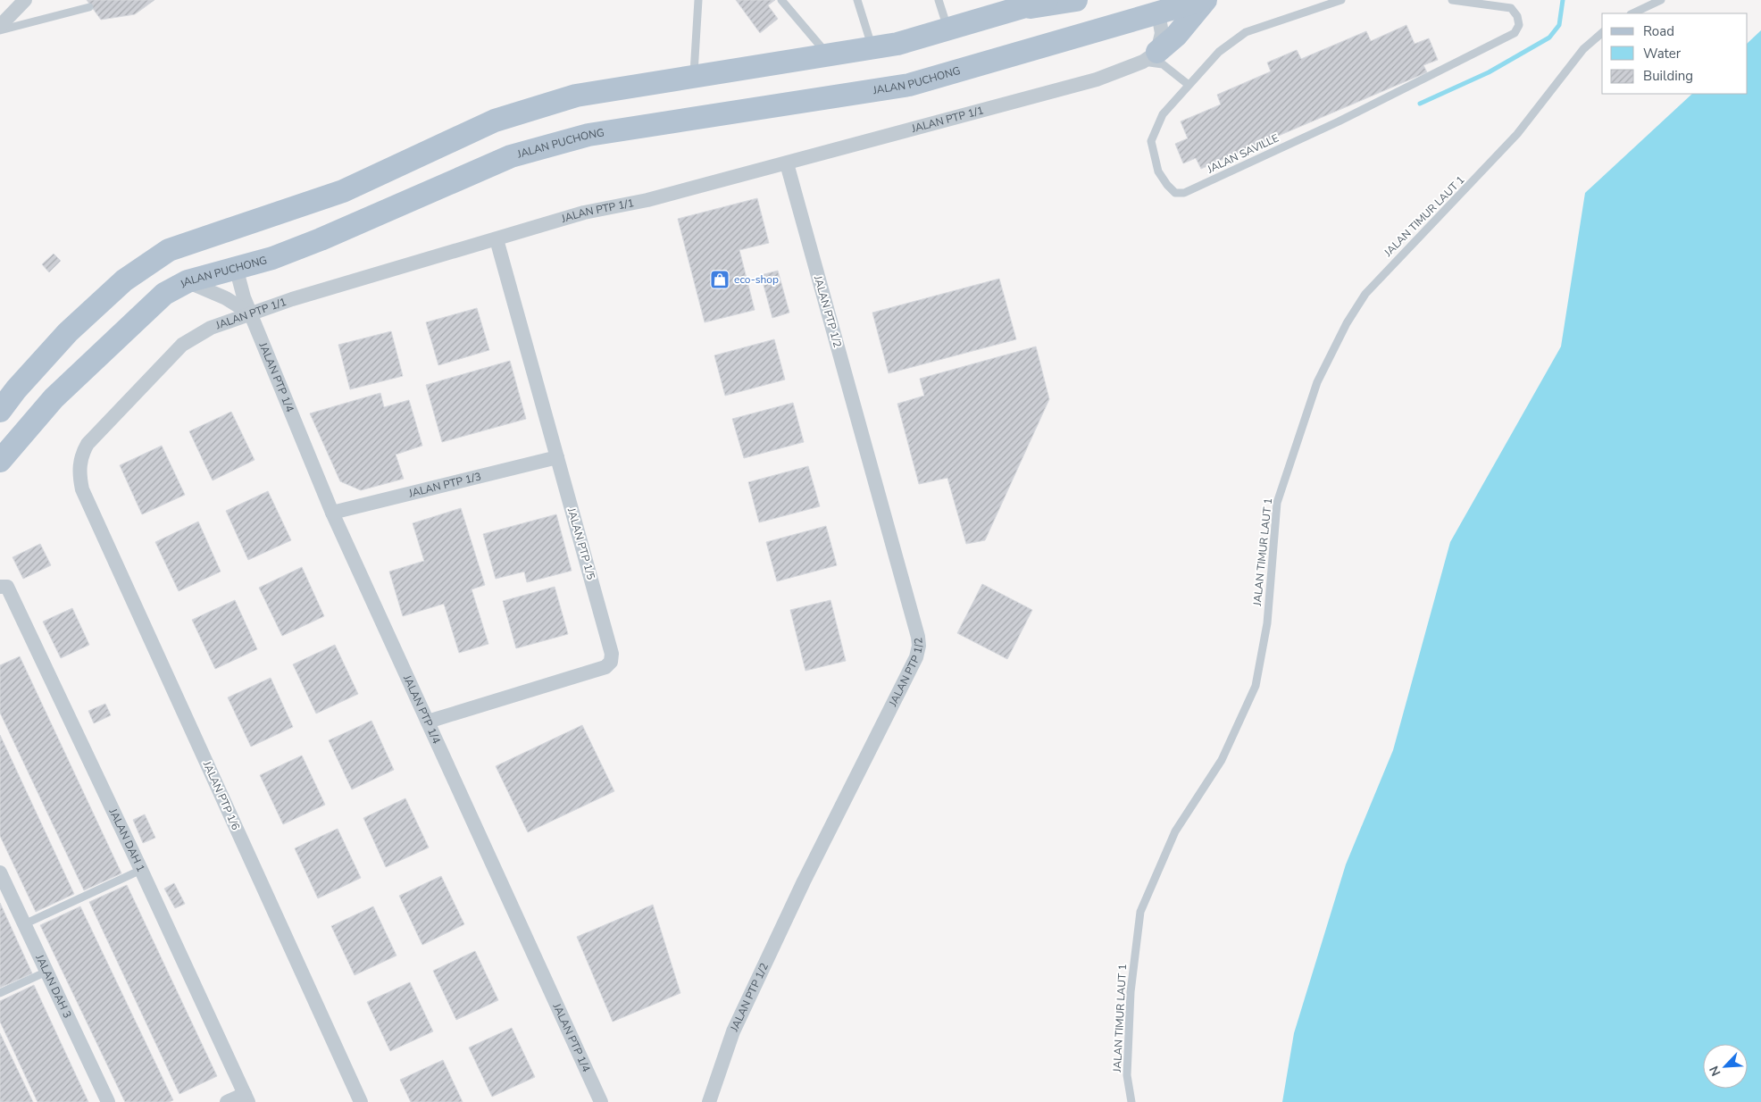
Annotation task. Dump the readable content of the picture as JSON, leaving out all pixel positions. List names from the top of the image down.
{
  "streets": {
    "main road": ["JALAN PUCHONG"],
    "street": [
      "JALAN PTP 1/1",
      "JALAN PTP 1/2",
      "JALAN PTP 1/4",
      "JALAN PTP 1/3",
      "JALAN PTP 1/5",
      "JALAN PTP 1/6",
      "JALAN DAH 1",
      "JALAN DAH 3"
    ],
    "lane": ["JALAN SAVILLE", "JALAN TIMUR LAUT 1"]
  },
  "crossings": [
    ["JALAN PUCHONG", "JALAN PTP 1/4"],
    ["JALAN PTP 1/1", "JALAN PTP 1/2"],
    ["JALAN PTP 1/1", "JALAN PTP 1/4"],
    ["JALAN PTP 1/1", "JALAN PTP 1/5"],
    ["JALAN PTP 1/1", "JALAN PTP 1/6"],
    ["JALAN PTP 1/4", "JALAN PTP 1/3"],
    ["JALAN PTP 1/4", "JALAN PTP 1/5"],
    ["JALAN PTP 1/3", "JALAN PTP 1/5"]
  ],
  "places": {
    "shop": ["eco-shop"]
  },
  "legend": ["Road", "Water", "Building"],
  "north": "bottom left"
}
